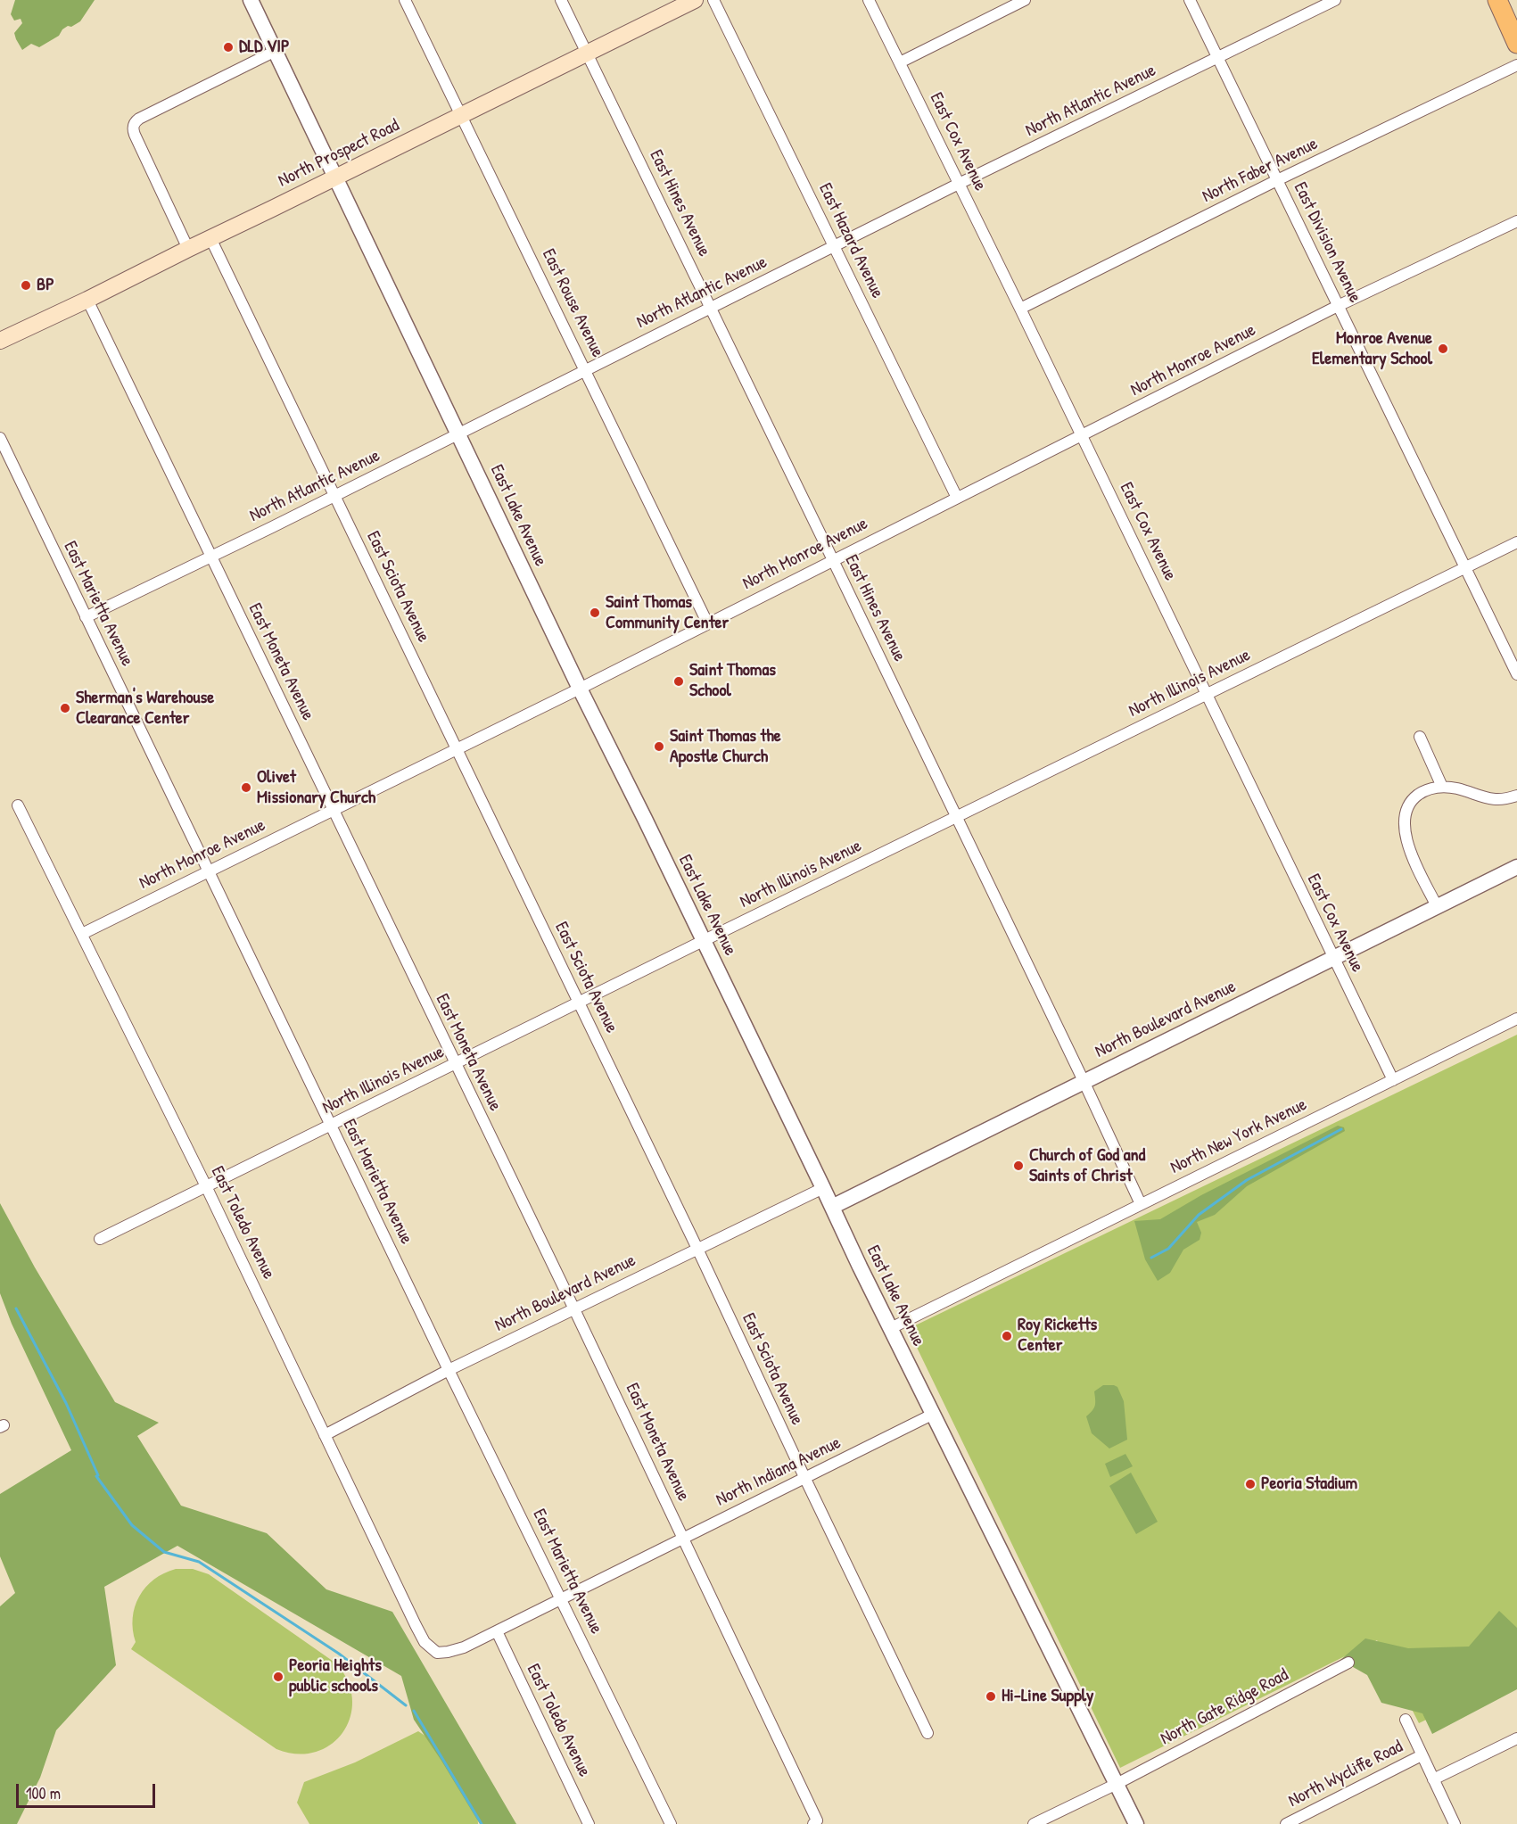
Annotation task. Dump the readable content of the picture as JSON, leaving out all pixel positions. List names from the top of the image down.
{
  "streets": {
    "main road": ["North Prospect Road"],
    "street": [
      "North Atlantic Avenue",
      "East Cox Avenue",
      "North Faber Avenue",
      "East Hines Avenue",
      "East Hazard Avenue",
      "East Division Avenue",
      "East Rouse Avenue",
      "North Monroe Avenue",
      "East Lake Avenue",
      "East Sciota Avenue",
      "East Marietta Avenue",
      "East Moneta Avenue",
      "North Illinois Avenue",
      "North Boulevard Avenue",
      "North New York Avenue",
      "East Toledo Avenue",
      "North Indiana Avenue",
      "North Gate Ridge Road",
      "North Wycliffe Road"
    ]
  },
  "crossings": [
    ["North Atlantic Avenue", "East Cox Avenue"],
    ["North Atlantic Avenue", "East Hines Avenue"],
    ["North Atlantic Avenue", "East Hazard Avenue"],
    ["North Atlantic Avenue", "East Division Avenue"],
    ["North Atlantic Avenue", "East Rouse Avenue"],
    ["North Atlantic Avenue", "East Lake Avenue"],
    ["North Atlantic Avenue", "East Sciota Avenue"],
    ["North Atlantic Avenue", "East Marietta Avenue"],
    ["North Atlantic Avenue", "East Moneta Avenue"],
    ["East Cox Avenue", "North Faber Avenue"],
    ["East Cox Avenue", "North Monroe Avenue"],
    ["East Cox Avenue", "North Illinois Avenue"],
    ["East Cox Avenue", "North Boulevard Avenue"],
    ["East Cox Avenue", "North New York Avenue"],
    ["North Prospect Road", "East Hines Avenue"],
    ["North Prospect Road", "East Rouse Avenue"],
    ["North Prospect Road", "East Lake Avenue"],
    ["North Prospect Road", "East Sciota Avenue"],
    ["North Prospect Road", "East Moneta Avenue"],
    ["North Faber Avenue", "East Division Avenue"],
    ["East Hines Avenue", "North Monroe Avenue"],
    ["East Hines Avenue", "North Illinois Avenue"],
    ["East Hines Avenue", "North Boulevard Avenue"],
    ["East Hines Avenue", "North New York Avenue"],
    ["East Hazard Avenue", "North Monroe Avenue"],
    ["East Division Avenue", "North Monroe Avenue"],
    ["East Division Avenue", "North Illinois Avenue"],
    ["East Rouse Avenue", "North Monroe Avenue"],
    ["North Monroe Avenue", "East Lake Avenue"],
    ["North Monroe Avenue", "East Sciota Avenue"],
    ["North Monroe Avenue", "East Marietta Avenue"],
    ["North Monroe Avenue", "East Moneta Avenue"],
    ["North Monroe Avenue", "East Toledo Avenue"],
    ["East Lake Avenue", "North Illinois Avenue"],
    ["East Lake Avenue", "North Boulevard Avenue"],
    ["East Lake Avenue", "North New York Avenue"],
    ["East Lake Avenue", "North Indiana Avenue"],
    ["East Lake Avenue", "North Gate Ridge Road"],
    ["East Sciota Avenue", "North Illinois Avenue"],
    ["East Sciota Avenue", "North Boulevard Avenue"],
    ["East Sciota Avenue", "North Indiana Avenue"],
    ["East Marietta Avenue", "North Illinois Avenue"],
    ["East Marietta Avenue", "North Boulevard Avenue"],
    ["East Marietta Avenue", "North Indiana Avenue"],
    ["East Moneta Avenue", "North Illinois Avenue"],
    ["East Moneta Avenue", "North Boulevard Avenue"],
    ["East Moneta Avenue", "North Indiana Avenue"],
    ["North Illinois Avenue", "East Toledo Avenue"],
    ["North Boulevard Avenue", "East Toledo Avenue"],
    ["East Toledo Avenue", "North Indiana Avenue"]
  ],
  "places": [
    "DLD VIP",
    "BP",
    "Monroe Avenue Elementary School",
    "Saint Thomas Community Center",
    "Saint Thomas School",
    "Sherman's Warehouse Clearance Center",
    "Saint Thomas the Apostle Church",
    "Olivet Missionary Church",
    "Church of God and Saints of Christ",
    "Roy Ricketts Center",
    "Peoria Stadium",
    "Peoria Heights public schools",
    "Hi-Line Supply"
  ],
  "scale_bar": "100 m"
}
